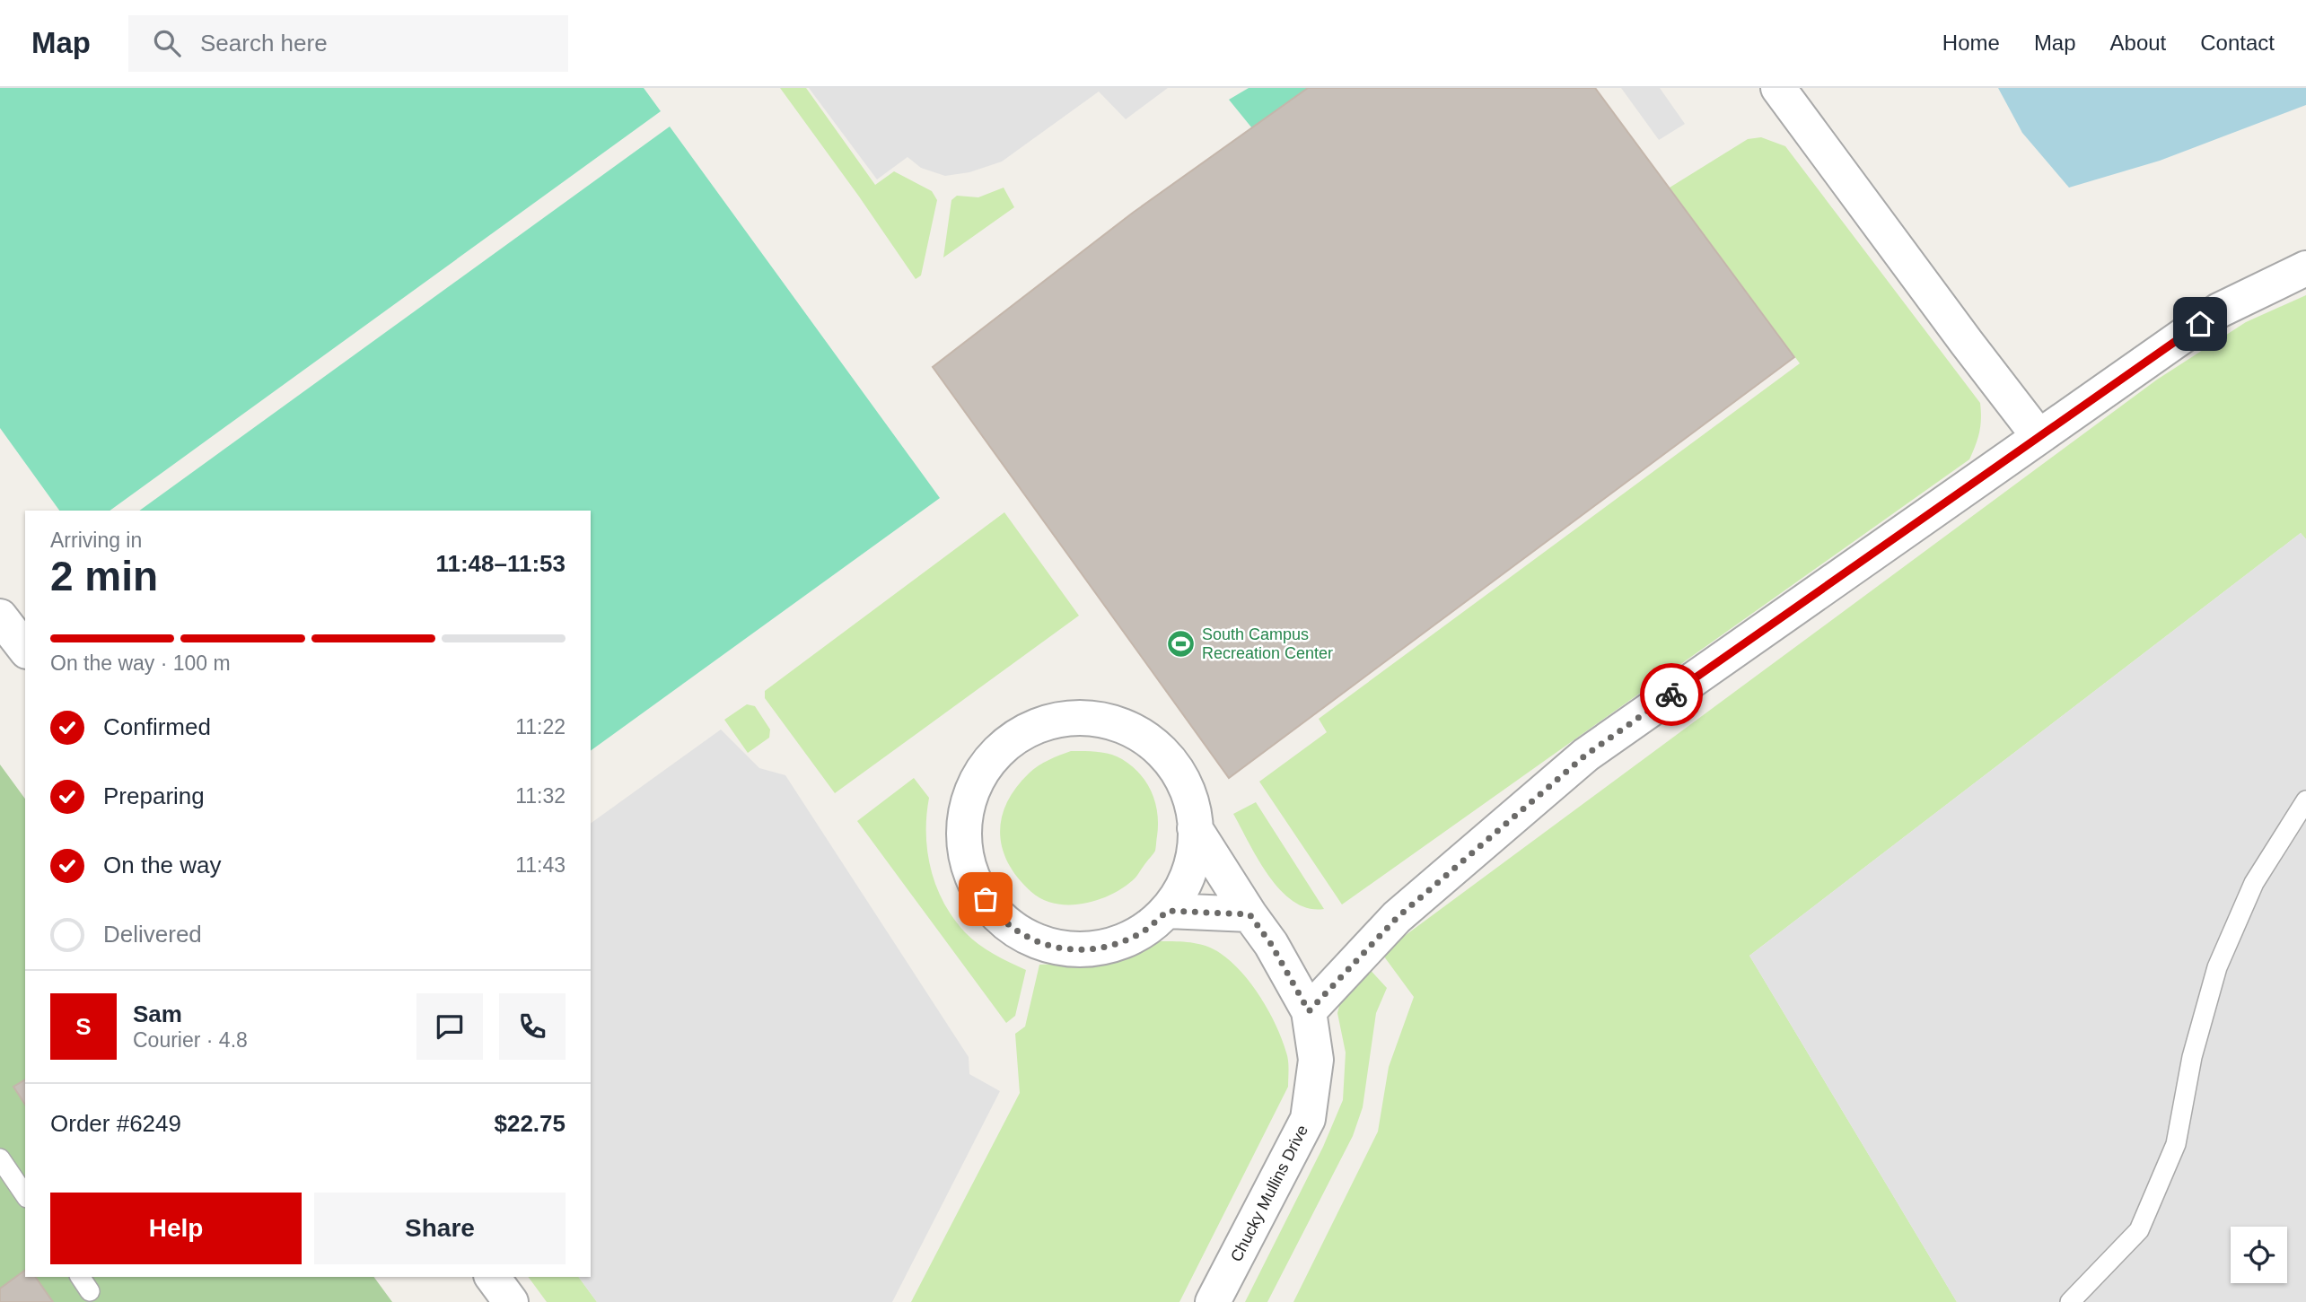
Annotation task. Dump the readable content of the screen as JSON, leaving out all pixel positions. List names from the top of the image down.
{
  "streets": {
    "street": ["Chucky Mullins Drive"]
  },
  "places": {
    "sports": ["South Campus Recreation Center"]
  },
  "page": {
    "header": "Map",
    "search": "Search here",
    "nav": [
      "Home",
      "Map",
      "About",
      "Contact"
    ],
    "heading": ["2 min", "Arriving in", "11:48–11:53"],
    "panel": [
      "Sam",
      "Courier · 4.8",
      "Order #6249",
      "$22.75"
    ],
    "bar": "On the way · 100 m",
    "list": [
      ["Confirmed", "11:22"],
      ["Preparing", "11:32"],
      ["On the way", "11:43"],
      "Delivered"
    ],
    "round": "S",
    "buttons": ["Help", "Share"]
  }
}
